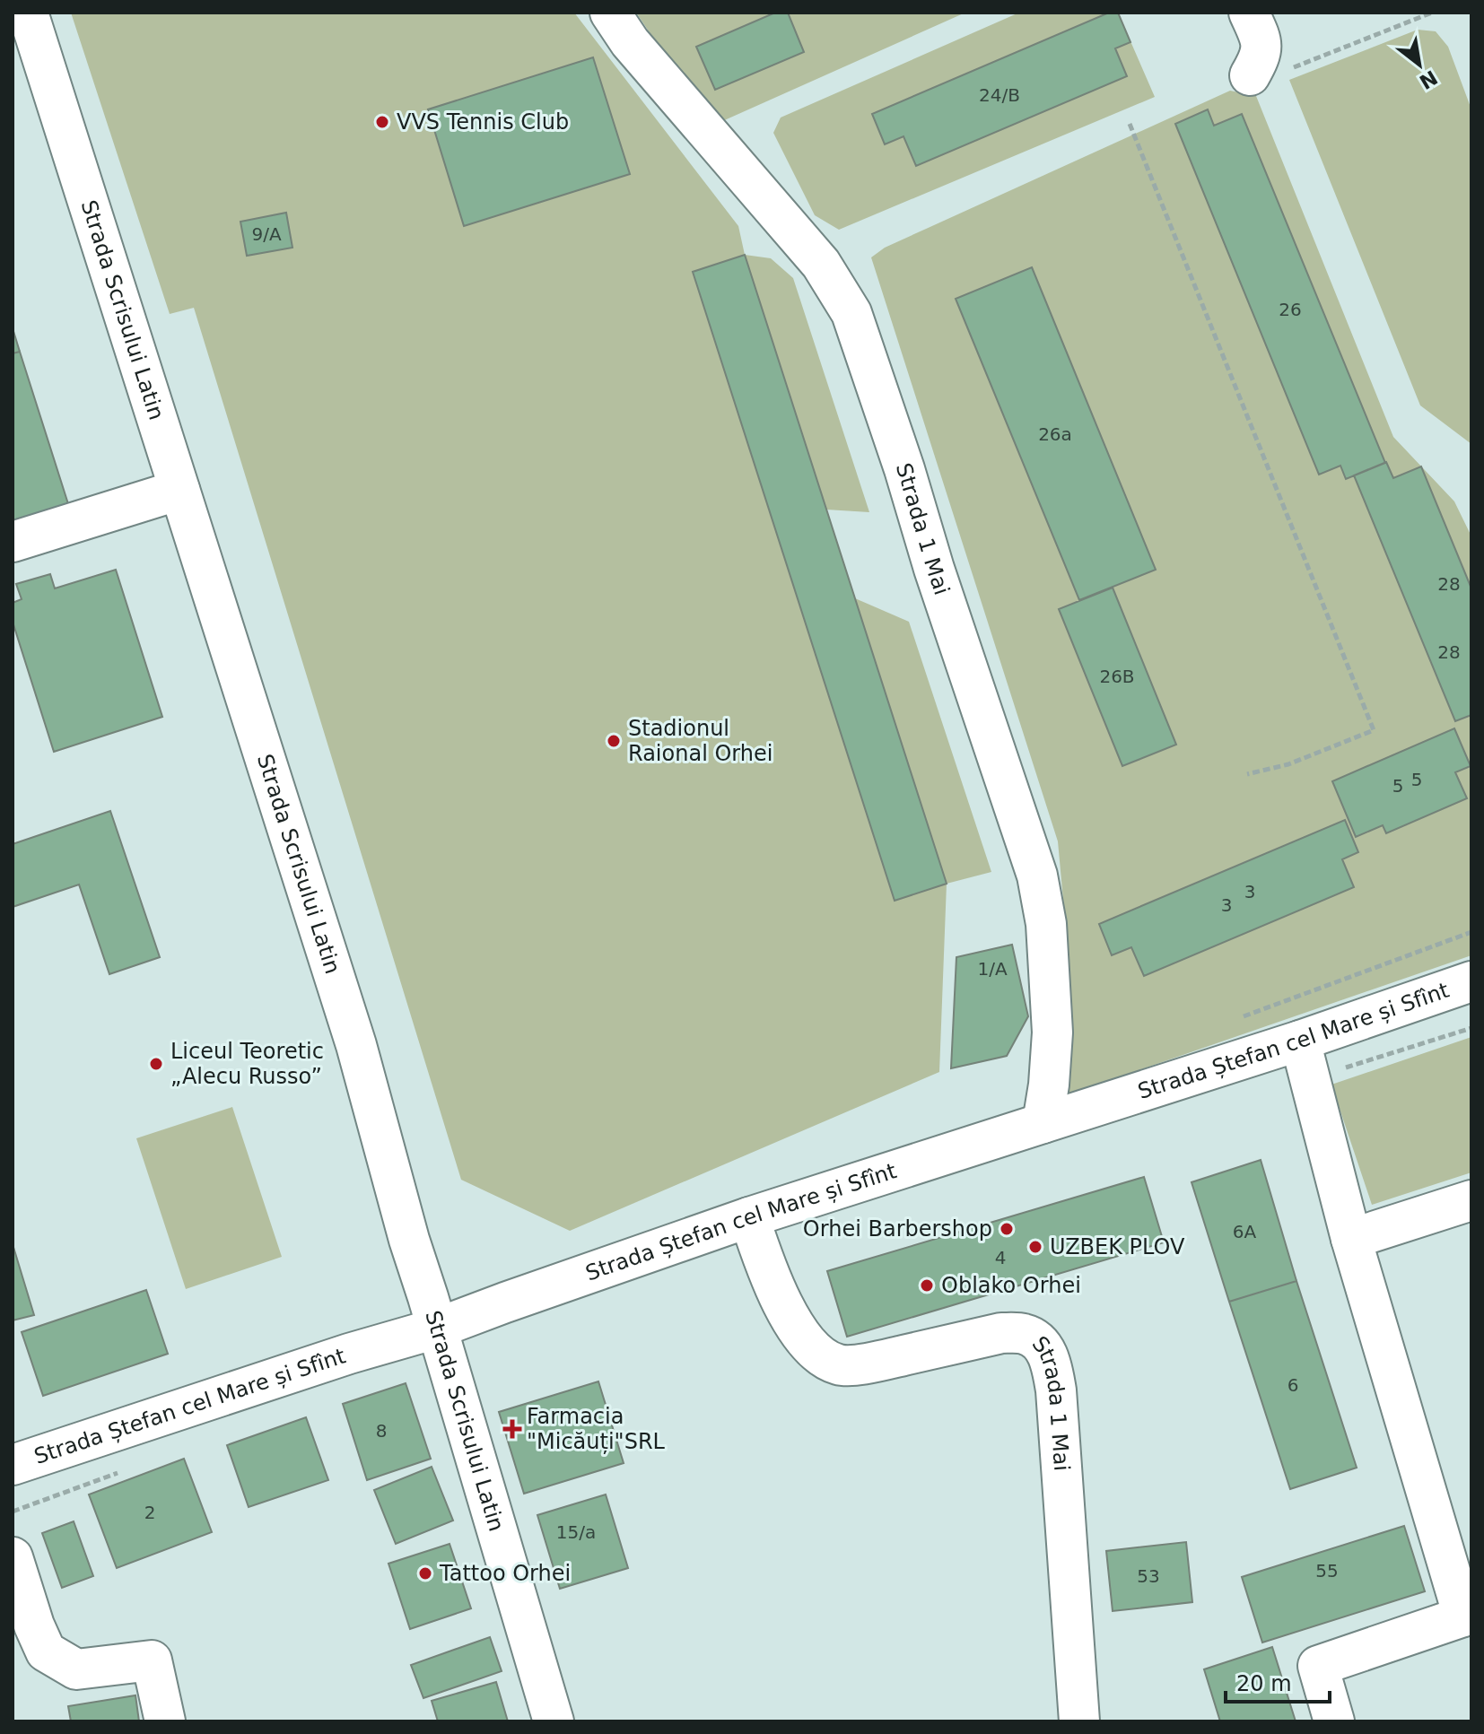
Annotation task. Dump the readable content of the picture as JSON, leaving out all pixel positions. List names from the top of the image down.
{
  "streets": {
    "street": ["Strada Scrisului Latin", "Strada 1 Mai", "Strada Ștefan cel Mare și Sfînt"]
  },
  "crossings": [
    ["Strada Scrisului Latin", "Strada Ștefan cel Mare și Sfînt"],
    ["Strada 1 Mai", "Strada Ștefan cel Mare și Sfînt"]
  ],
  "places": {
    "other": [
      "VVS Tennis Club",
      "Stadionul Raional Orhei",
      "Liceul Teoretic „Alecu Russo”",
      "Orhei Barbershop",
      "UZBEK PLOV",
      "Oblako Orhei",
      "Tattoo Orhei"
    ],
    "health": ["Farmacia \"Micăuți\"SRL"]
  },
  "house_numbers": [
    "24/B",
    "9/A",
    "26",
    "26a",
    "28",
    "28",
    "26B",
    "5",
    "5",
    "3",
    "3",
    "1/A",
    "6A",
    "4",
    "6",
    "8",
    "2",
    "15/a",
    "55",
    "53"
  ],
  "scale_bar": "20 m",
  "north": "bottom right"
}
